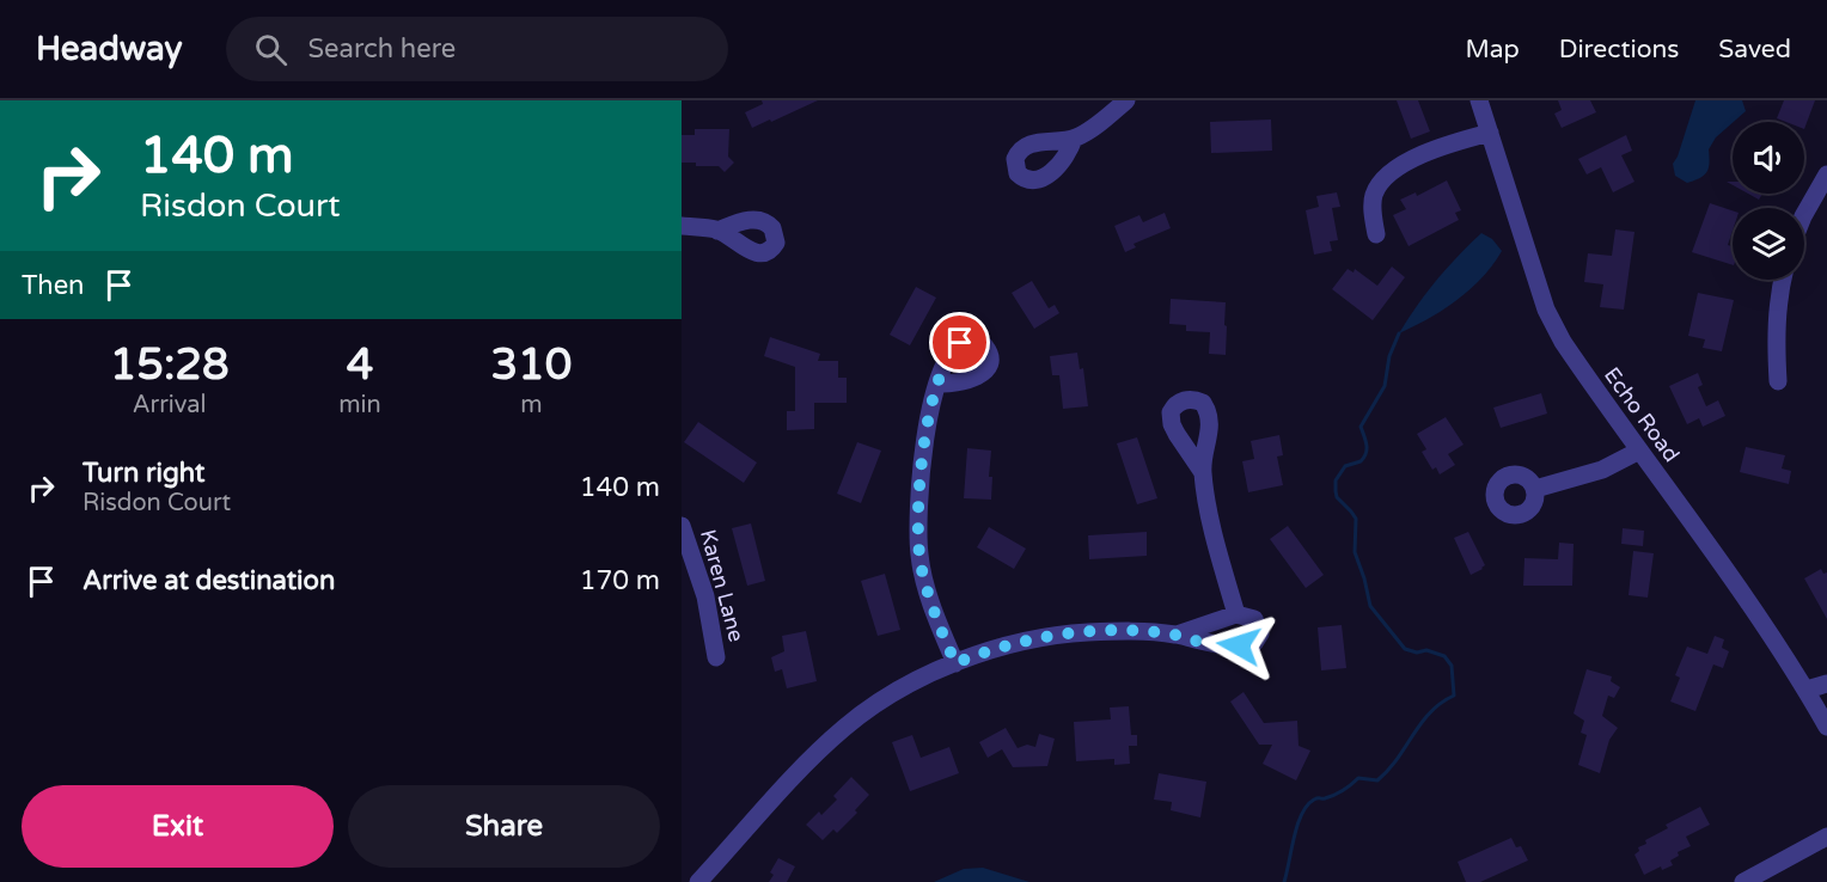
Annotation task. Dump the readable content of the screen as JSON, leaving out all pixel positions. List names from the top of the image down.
{
  "streets": {
    "street": ["Echo Road", "Karen Lane"]
  },
  "page": {
    "header": "Headway",
    "search": "Search here",
    "nav": ["Map", "Directions", "Saved"],
    "turn": ["140 m", "Risdon Court"],
    "then": "Then",
    "eta": [
      "15:28",
      "Arrival",
      "4",
      "min",
      "310",
      "m"
    ],
    "list": [
      {
        "name": "Turn right",
        "note": "Risdon Court",
        "value": "140 m"
      },
      {
        "name": "Arrive at destination",
        "value": "170 m"
      }
    ],
    "buttons": ["Exit", "Share"]
  }
}
